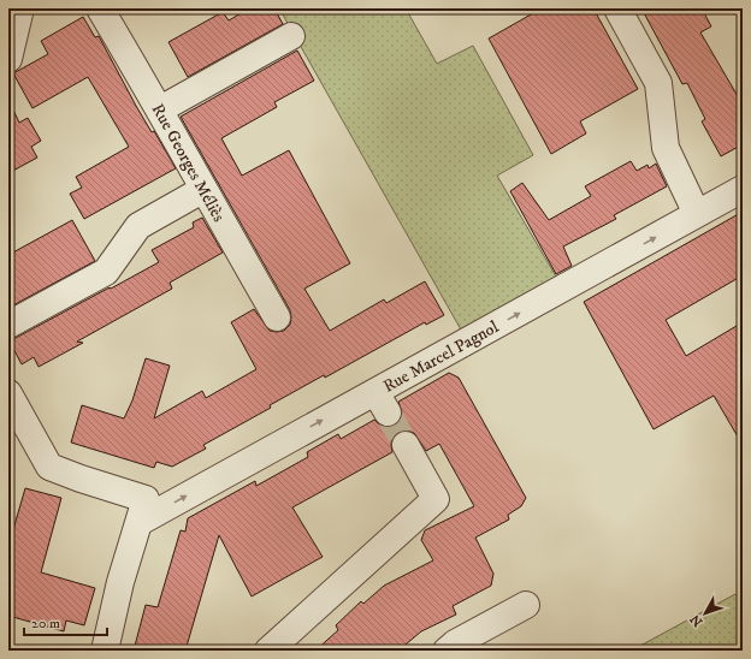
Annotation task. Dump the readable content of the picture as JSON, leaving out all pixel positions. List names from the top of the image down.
{
  "streets": {
    "street": ["Rue Georges Méliès", "Rue Marcel Pagnol"]
  },
  "one_way": ["Rue Marcel Pagnol"],
  "scale_bar": "20 m",
  "north": "bottom left"
}
